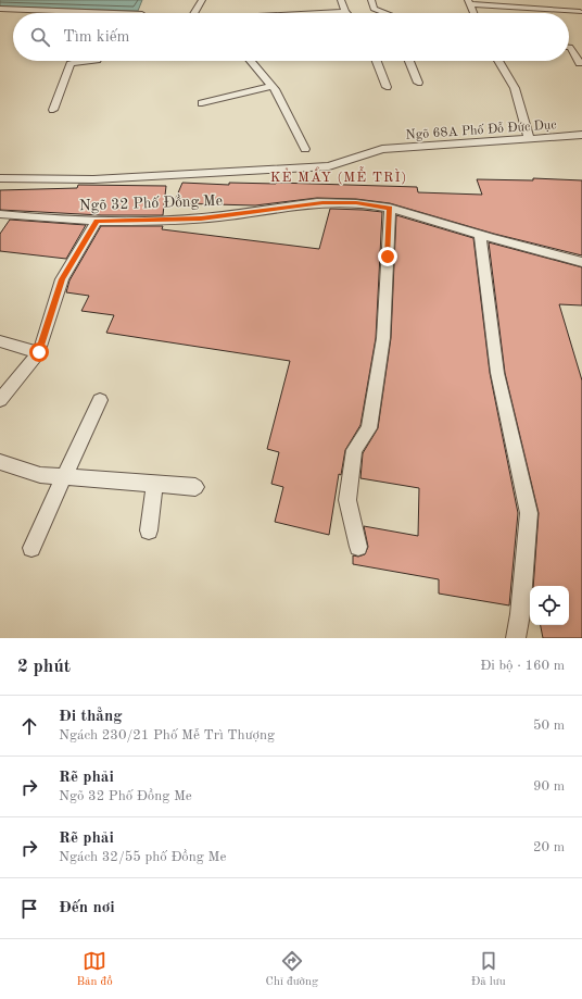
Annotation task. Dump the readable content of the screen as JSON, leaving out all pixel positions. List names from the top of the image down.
{
  "streets": {
    "lane": ["Ngõ 68A Phố Đỗ Đức Dục", "Ngõ 32 Phố Đồng Me"]
  },
  "districts": ["KẺ MẨY (MỄ TRÌ)"],
  "page": {
    "search": "Tìm kiếm",
    "heading": ["2 phút", "Đi bộ · 160 m"],
    "list": [
      ["Đi thẳng", "Ngách 230/21 Phố Mễ Trì Thượng", "50 m"],
      ["Rẽ phải", "Ngõ 32 Phố Đồng Me", "90 m"],
      ["Rẽ phải", "Ngách 32/55 phố Đồng Me", "20 m"],
      "Đến nơi"
    ],
    "nav": ["Bản đồ", "Chỉ đường", "Đã lưu"]
  }
}
